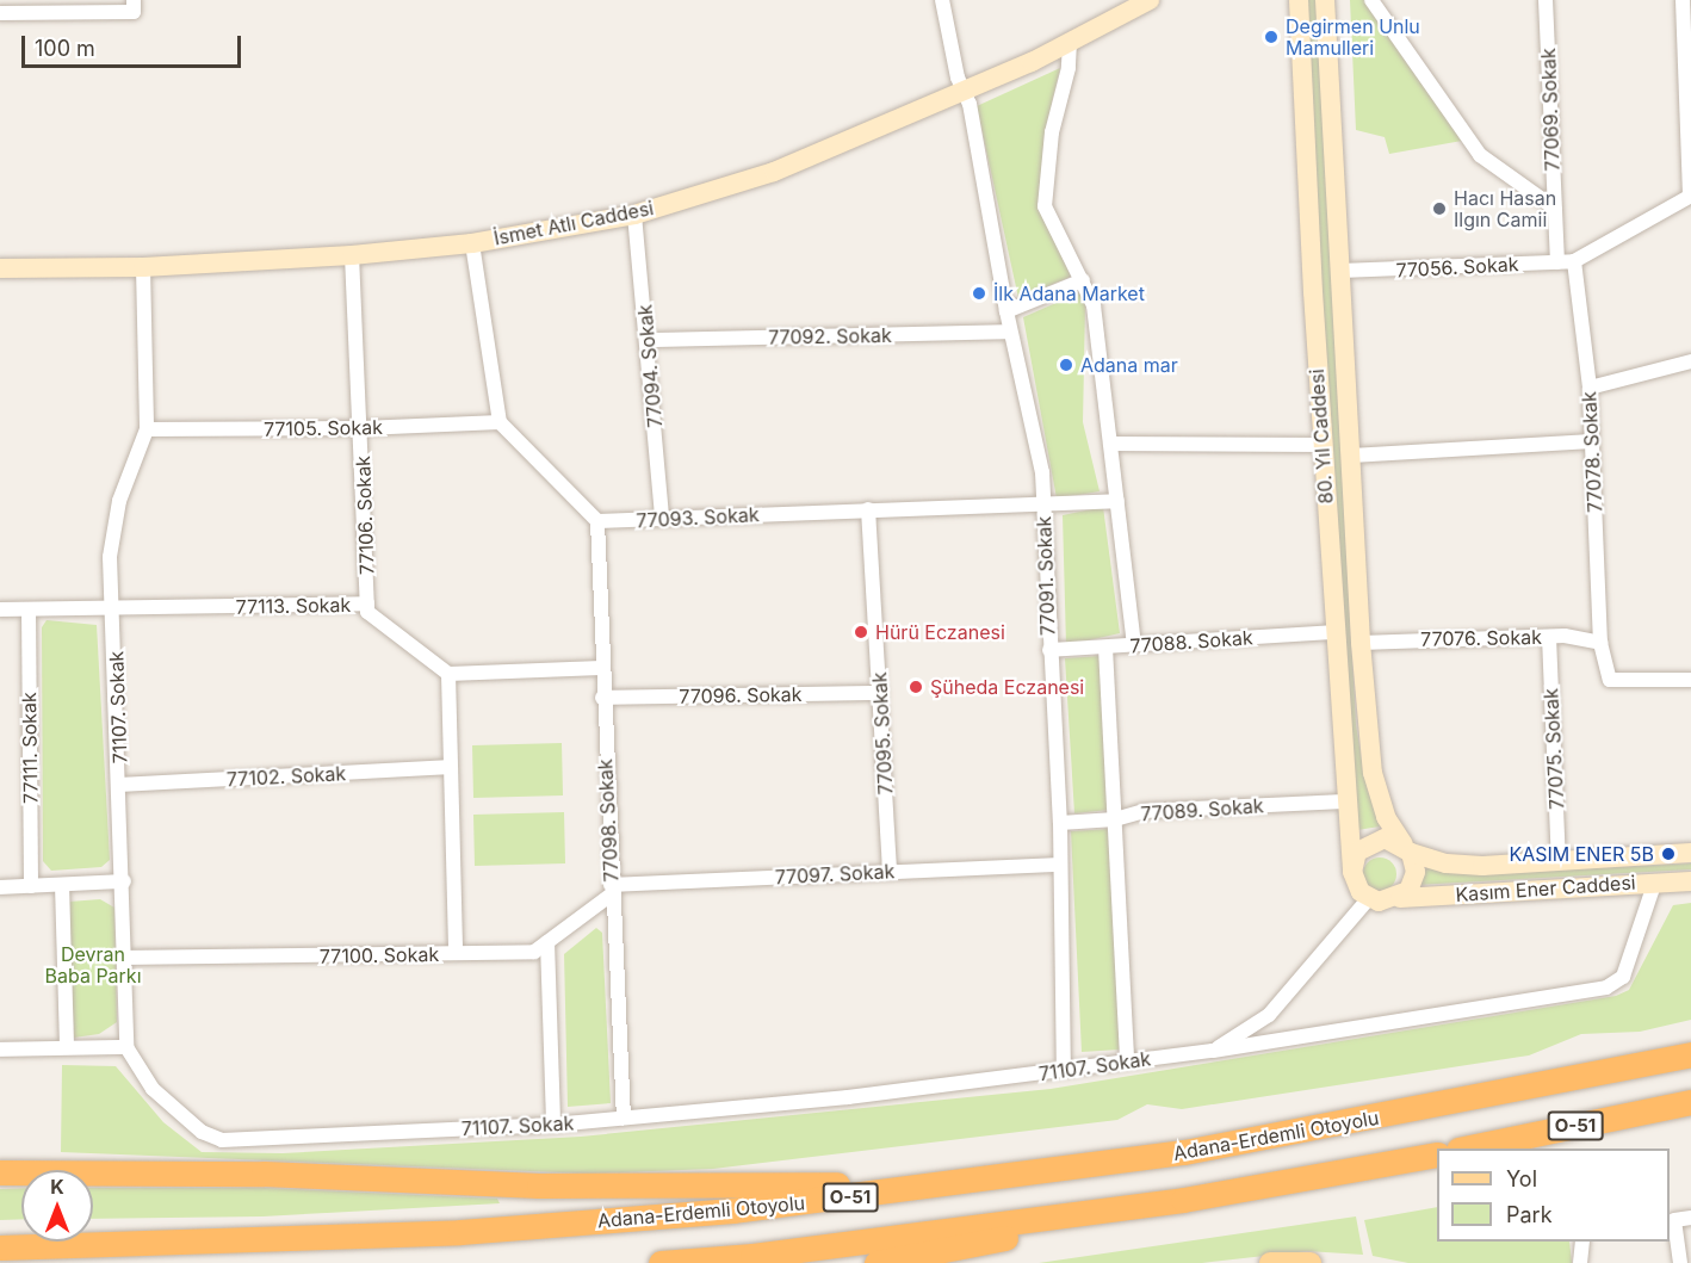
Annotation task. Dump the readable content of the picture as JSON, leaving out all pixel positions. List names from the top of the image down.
{
  "streets": {
    "highway": ["O-51", "Adana-Erdemli Otoyolu"],
    "main road": ["İsmet Atlı Caddesi", "80. Yıl Caddesi", "Kasım Ener Caddesi"],
    "street": [
      "77069. Sokak",
      "77056. Sokak",
      "77092. Sokak",
      "77094. Sokak",
      "77105. Sokak",
      "77078. Sokak",
      "77106. Sokak",
      "77093. Sokak",
      "77091. Sokak",
      "77113. Sokak",
      "77076. Sokak",
      "77088. Sokak",
      "77096. Sokak",
      "71107. Sokak",
      "77095. Sokak",
      "77111. Sokak",
      "77075. Sokak",
      "77102. Sokak",
      "77089. Sokak",
      "77098. Sokak",
      "77097. Sokak",
      "77100. Sokak"
    ]
  },
  "crossings": [
    ["77069. Sokak", "77056. Sokak"],
    ["İsmet Atlı Caddesi", "77094. Sokak"],
    ["İsmet Atlı Caddesi", "77106. Sokak"],
    ["İsmet Atlı Caddesi", "77091. Sokak"],
    ["İsmet Atlı Caddesi", "71107. Sokak"],
    ["77056. Sokak", "80. Yıl Caddesi"],
    ["77056. Sokak", "77078. Sokak"],
    ["77092. Sokak", "77094. Sokak"],
    ["77092. Sokak", "77091. Sokak"],
    ["77094. Sokak", "77093. Sokak"],
    ["77105. Sokak", "77106. Sokak"],
    ["77105. Sokak", "71107. Sokak"],
    ["80. Yıl Caddesi", "77076. Sokak"],
    ["80. Yıl Caddesi", "77088. Sokak"],
    ["80. Yıl Caddesi", "77089. Sokak"],
    ["80. Yıl Caddesi", "Kasım Ener Caddesi"],
    ["77078. Sokak", "77076. Sokak"],
    ["77106. Sokak", "77113. Sokak"],
    ["77093. Sokak", "77091. Sokak"],
    ["77093. Sokak", "77095. Sokak"],
    ["77093. Sokak", "77098. Sokak"],
    ["77091. Sokak", "77088. Sokak"],
    ["77091. Sokak", "71107. Sokak"],
    ["77091. Sokak", "77089. Sokak"],
    ["77091. Sokak", "77097. Sokak"],
    ["77113. Sokak", "71107. Sokak"],
    ["77113. Sokak", "77111. Sokak"],
    ["77076. Sokak", "77075. Sokak"],
    ["77096. Sokak", "77095. Sokak"],
    ["77096. Sokak", "77098. Sokak"],
    ["71107. Sokak", "77102. Sokak"],
    ["71107. Sokak", "77098. Sokak"],
    ["71107. Sokak", "Kasım Ener Caddesi"],
    ["71107. Sokak", "77100. Sokak"],
    ["77095. Sokak", "77097. Sokak"],
    ["77075. Sokak", "Kasım Ener Caddesi"],
    ["77098. Sokak", "77097. Sokak"],
    ["77098. Sokak", "77100. Sokak"],
    ["77097. Sokak", "77100. Sokak"]
  ],
  "parks": ["Devran Baba Parkı"],
  "places": [
    "Degirmen Unlu Mamulleri",
    "Hacı Hasan Ilgın Camii",
    "İlk Adana Market",
    "Adana mar",
    "Hürü Eczanesi",
    "Şüheda Eczanesi",
    "KASIM ENER 5B"
  ],
  "legend": ["Yol", "Park"],
  "scale_bar": "100 m",
  "north": "top"
}
